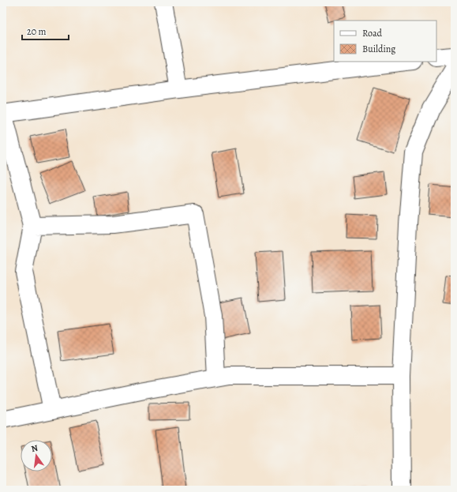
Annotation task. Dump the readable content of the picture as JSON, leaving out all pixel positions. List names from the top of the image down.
{
  "legend": ["Road", "Building"],
  "scale_bar": "20 m",
  "north": "top"
}
